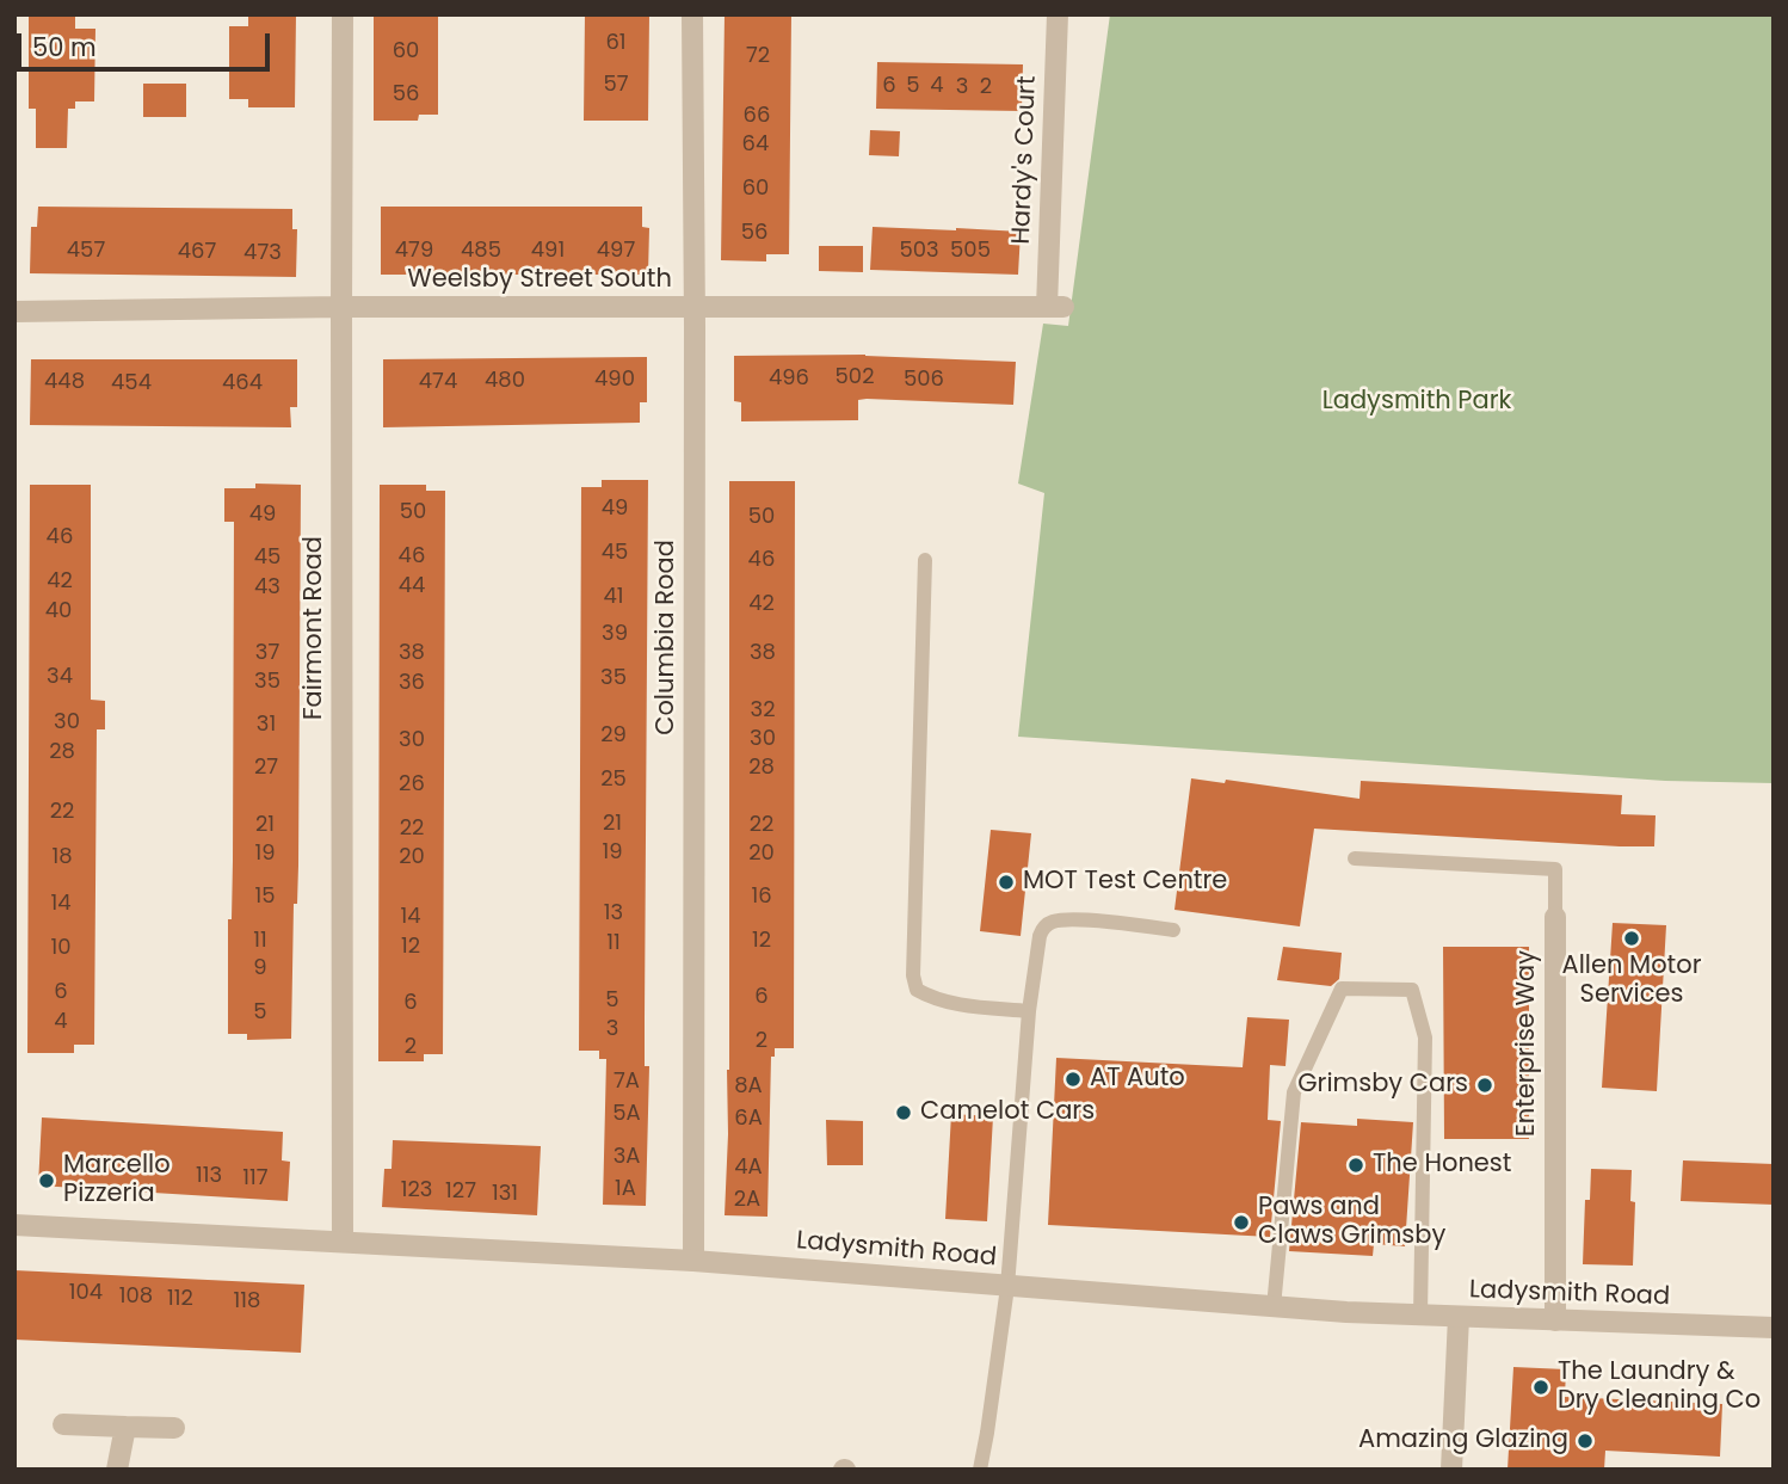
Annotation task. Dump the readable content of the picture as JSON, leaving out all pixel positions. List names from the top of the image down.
{
  "streets": {
    "street": [
      "Hardy's Court",
      "Weelsby Street South",
      "Fairmont Road",
      "Columbia Road",
      "Enterprise Way",
      "Ladysmith Road"
    ]
  },
  "crossings": [
    ["Hardy's Court", "Weelsby Street South"],
    ["Weelsby Street South", "Fairmont Road"],
    ["Weelsby Street South", "Columbia Road"],
    ["Fairmont Road", "Ladysmith Road"],
    ["Columbia Road", "Ladysmith Road"],
    ["Enterprise Way", "Ladysmith Road"]
  ],
  "parks": ["Ladysmith Park"],
  "places": [
    "MOT Test Centre",
    "Allen Motor Services",
    "AT Auto",
    "Grimsby Cars",
    "Camelot Cars",
    "The Honest",
    "Marcello Pizzeria",
    "Paws and Claws Grimsby",
    "The Laundry & Dry Cleaning Co",
    "Amazing Glazing"
  ],
  "house_numbers": [
    "61",
    "60",
    "72",
    "57",
    "6",
    "5",
    "4",
    "3",
    "2",
    "56",
    "66",
    "64",
    "60",
    "56",
    "457",
    "479",
    "485",
    "491",
    "497",
    "503",
    "505",
    "467",
    "473",
    "502",
    "496",
    "490",
    "506",
    "480",
    "448",
    "474",
    "454",
    "464",
    "49",
    "50",
    "49",
    "50",
    "46",
    "45",
    "46",
    "45",
    "46",
    "42",
    "44",
    "43",
    "41",
    "42",
    "40",
    "39",
    "37",
    "38",
    "38",
    "34",
    "35",
    "35",
    "36",
    "32",
    "30",
    "31",
    "29",
    "30",
    "30",
    "28",
    "27",
    "28",
    "25",
    "26",
    "22",
    "21",
    "21",
    "22",
    "22",
    "19",
    "19",
    "20",
    "18",
    "20",
    "15",
    "16",
    "14",
    "13",
    "14",
    "11",
    "12",
    "11",
    "12",
    "10",
    "9",
    "6",
    "6",
    "5",
    "6",
    "5",
    "4",
    "3",
    "2",
    "2",
    "7A",
    "8A",
    "5A",
    "6A",
    "3A",
    "4A",
    "113",
    "117",
    "1A",
    "123",
    "127",
    "131",
    "2A",
    "104",
    "108",
    "112",
    "118"
  ],
  "scale_bar": "50 m"
}
